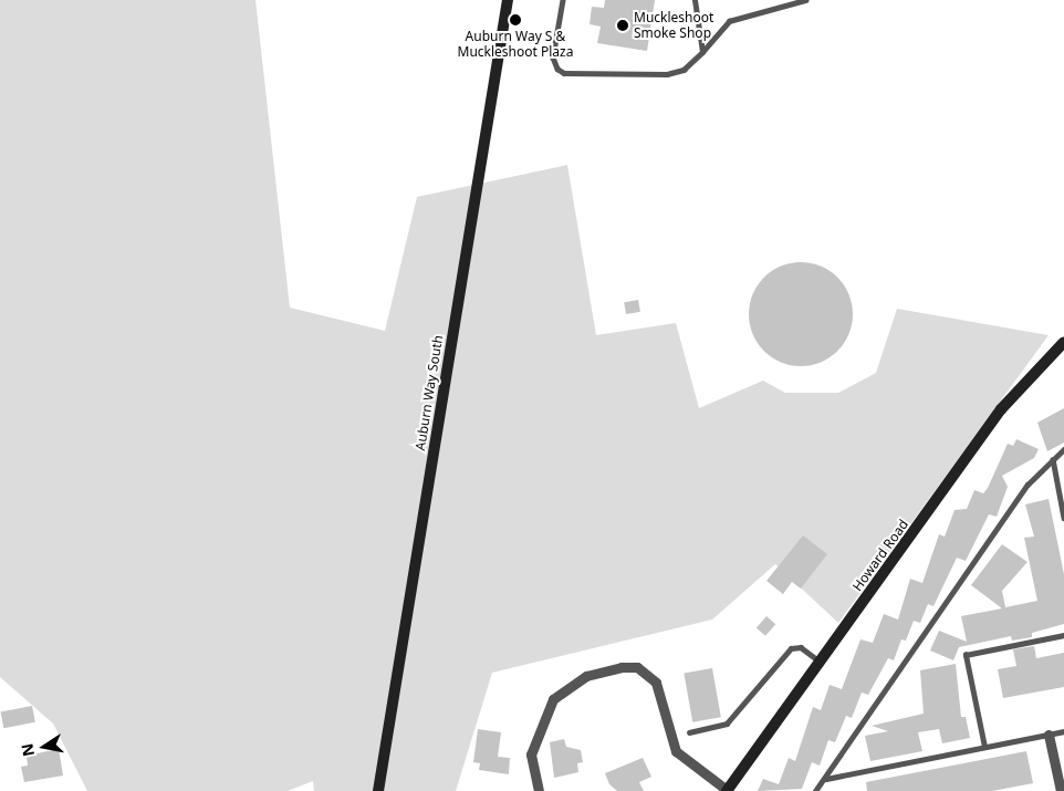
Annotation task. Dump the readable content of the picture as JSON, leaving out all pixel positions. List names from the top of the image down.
{
  "streets": {
    "main road": ["Auburn Way South", "Howard Road"]
  },
  "places": ["Auburn Way S & Muckleshoot Plaza", "Muckleshoot Smoke Shop"],
  "north": "left"
}
